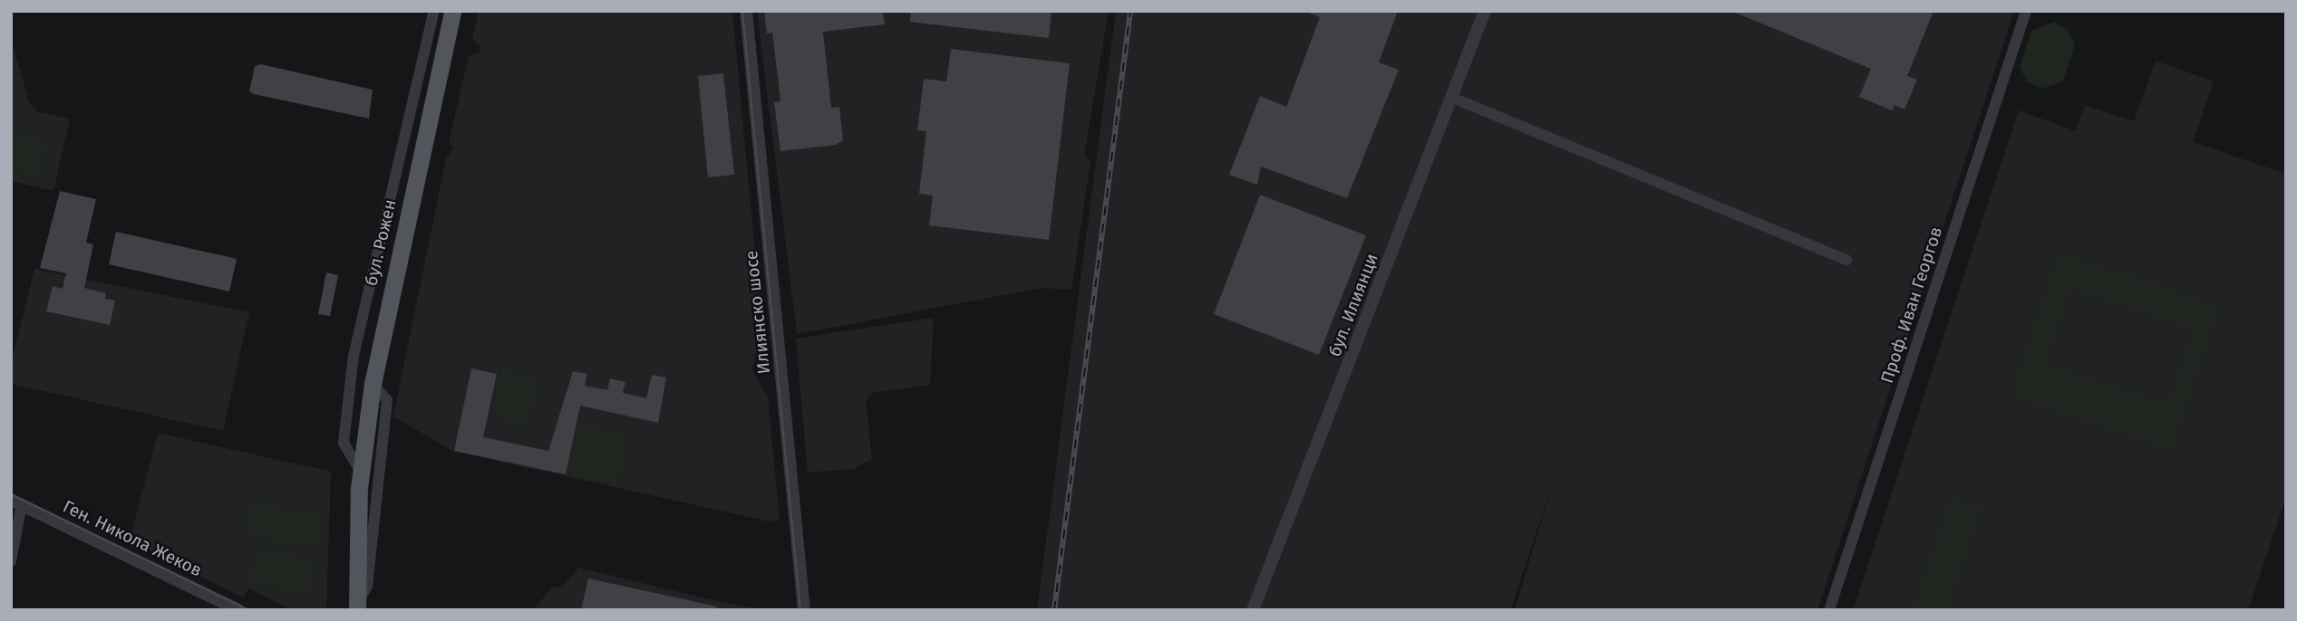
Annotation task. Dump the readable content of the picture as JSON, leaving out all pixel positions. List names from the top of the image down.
{
  "streets": {
    "main road": ["бул. Рожен"],
    "street": [
      "бул. Илиянци",
      "Проф. Иван Георгов",
      "Илиянско шосе",
      "Ген. Никола Жеков"
    ]
  }
}
